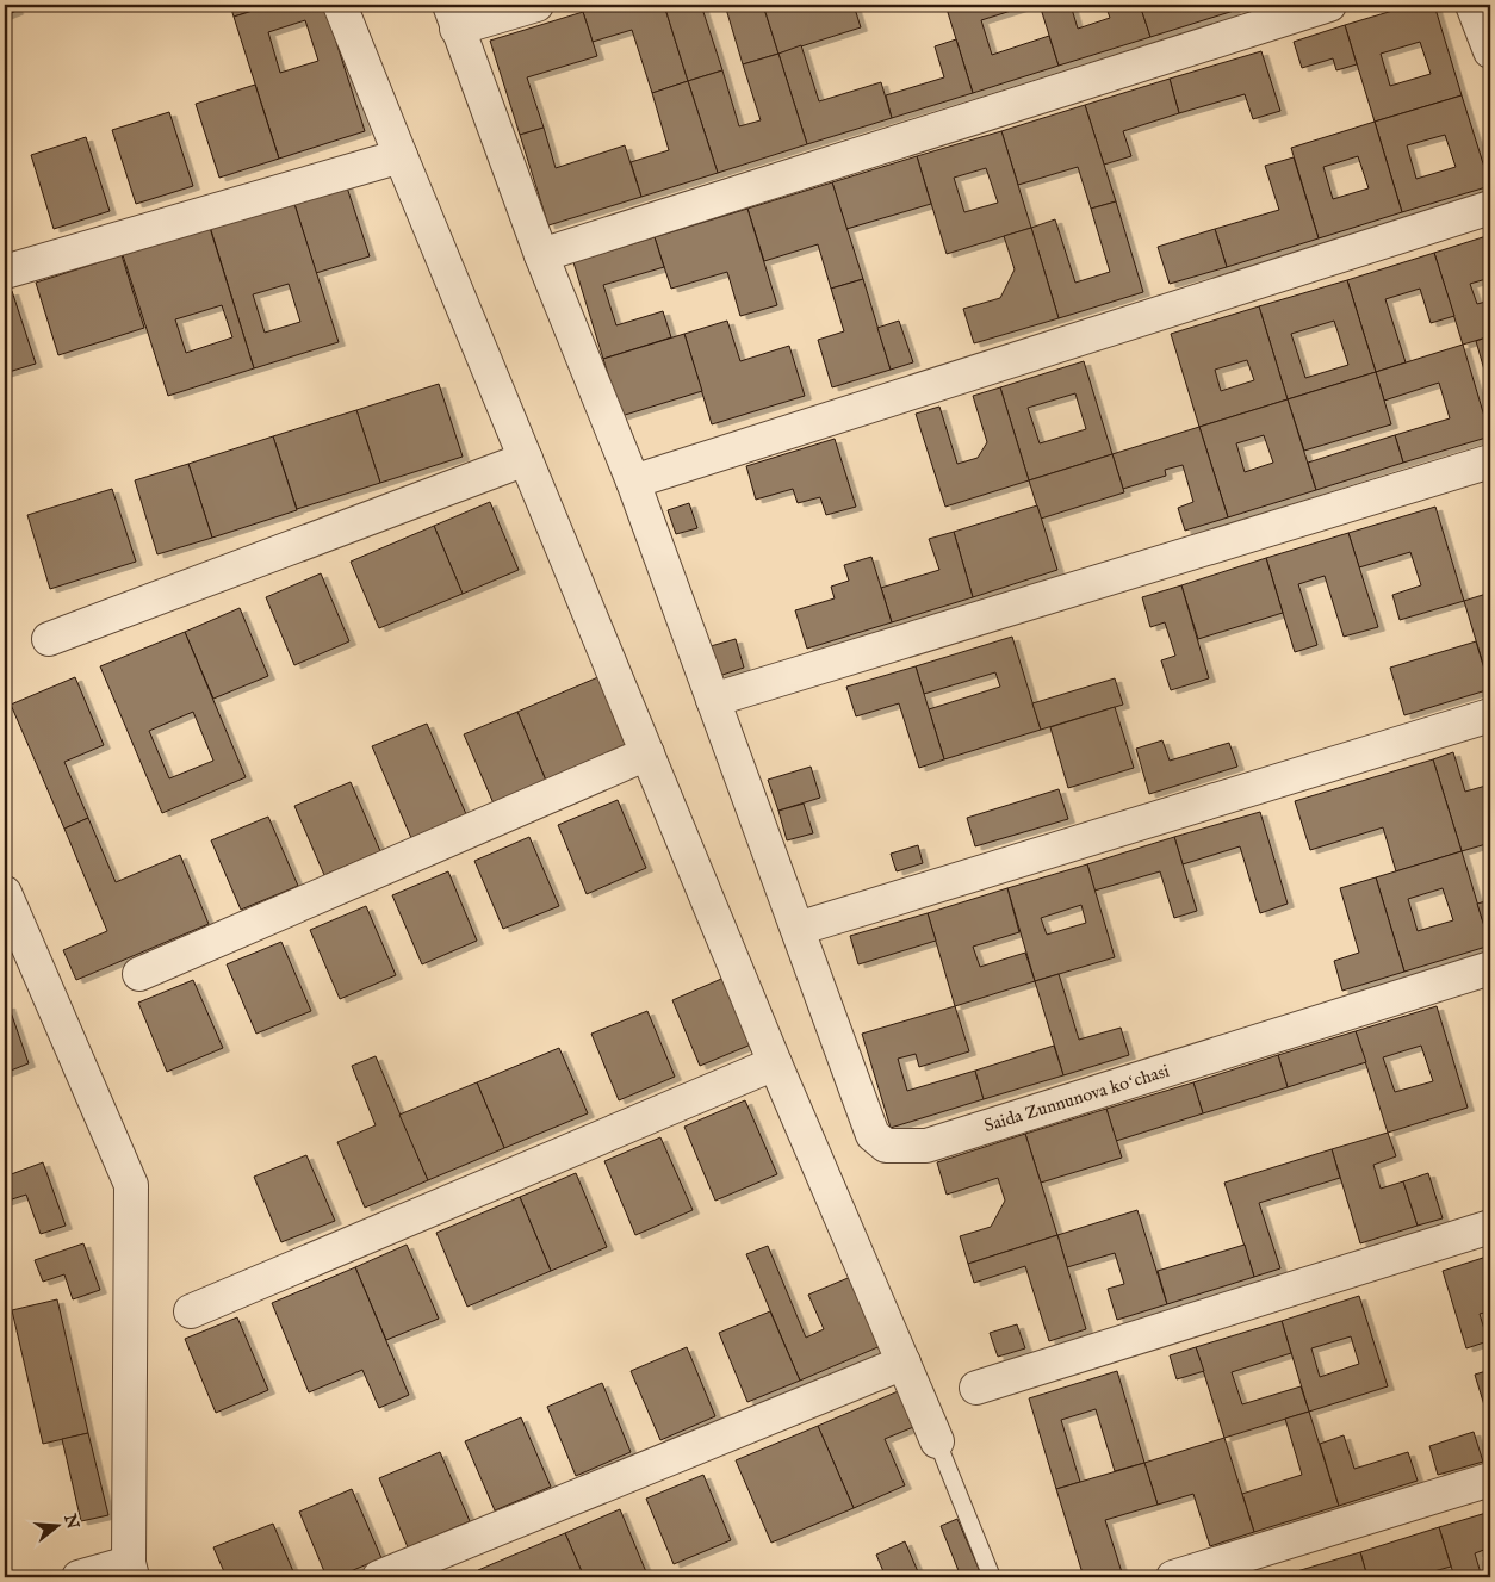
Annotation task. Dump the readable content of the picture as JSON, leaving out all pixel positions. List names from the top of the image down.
{
  "streets": {
    "street": ["Saida Zunnunova koʻchasi"]
  },
  "north": "right"
}
